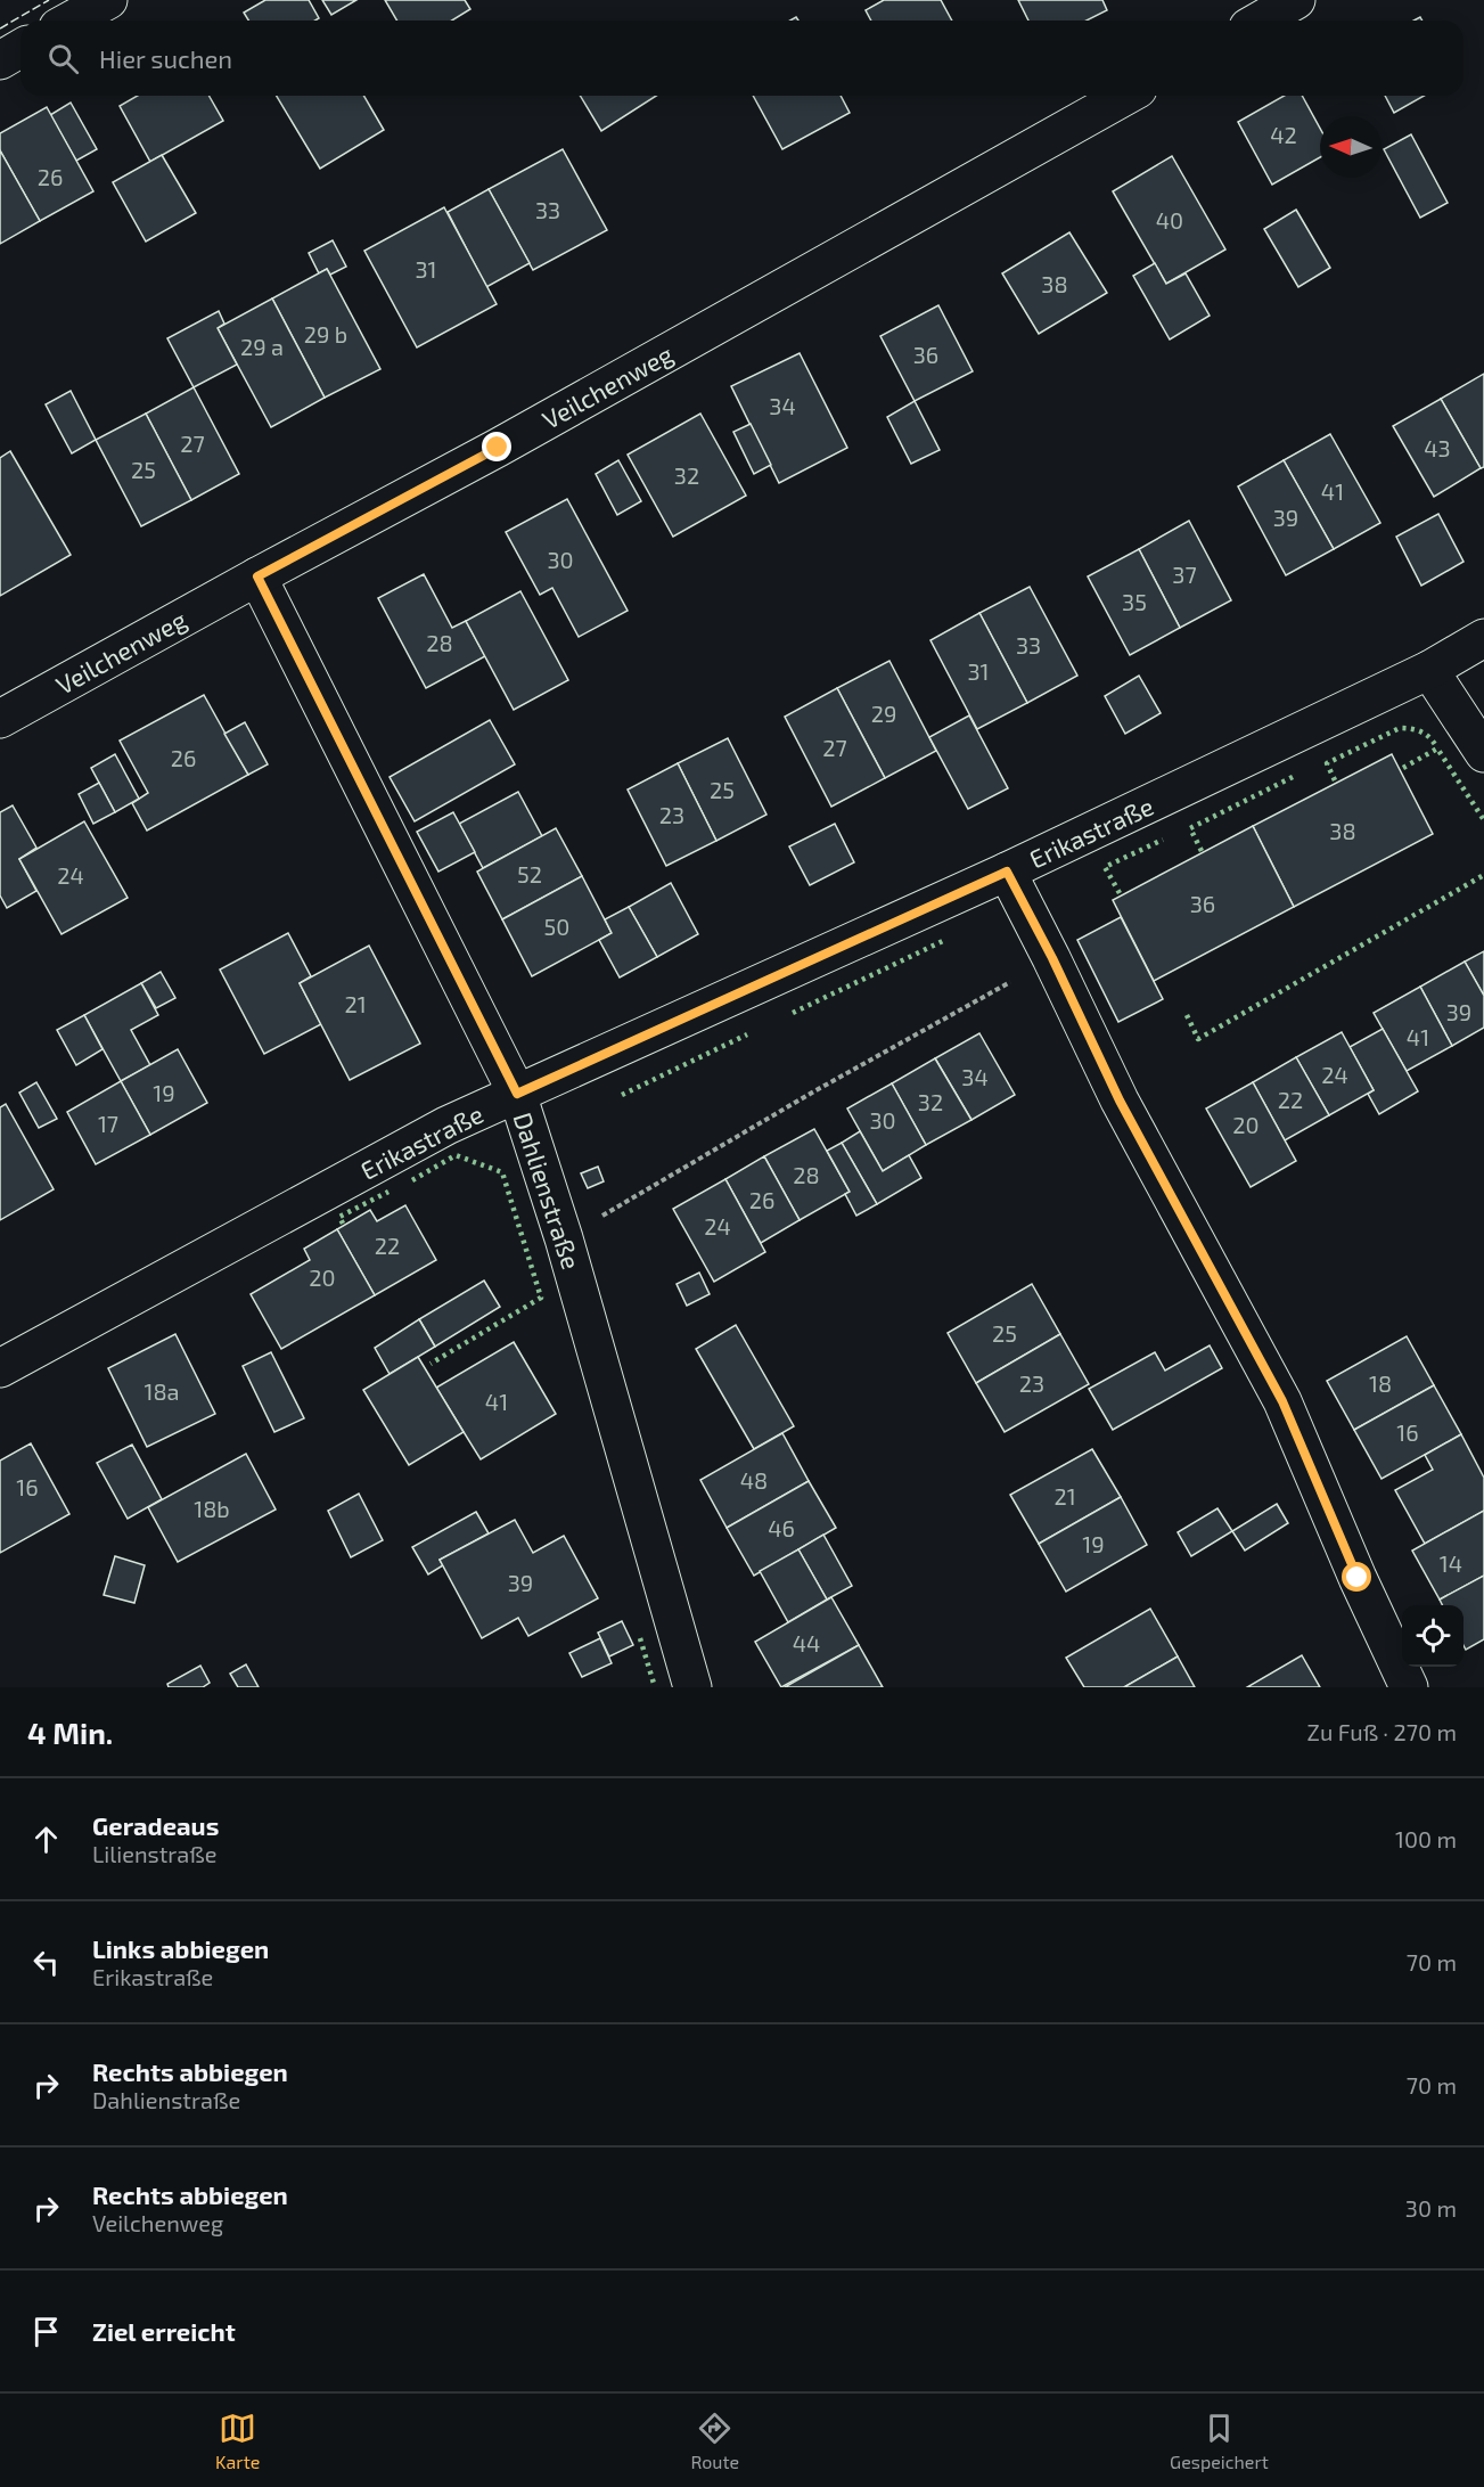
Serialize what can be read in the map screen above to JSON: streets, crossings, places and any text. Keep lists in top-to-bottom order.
{
  "streets": {
    "street": ["Veilchenweg", "Erikastraße", "Dahlienstraße"]
  },
  "crossings": [
    ["Veilchenweg", "Dahlienstraße"],
    ["Erikastraße", "Dahlienstraße"]
  ],
  "house_numbers": [
    "42",
    "26",
    "33",
    "40",
    "31",
    "38",
    "29 b",
    "29 a",
    "36",
    "34",
    "27",
    "43",
    "25",
    "32",
    "41",
    "39",
    "30",
    "37",
    "35",
    "28",
    "33",
    "31",
    "29",
    "27",
    "26",
    "25",
    "23",
    "38",
    "52",
    "24",
    "36",
    "50",
    "21",
    "39",
    "41",
    "24",
    "34",
    "19",
    "22",
    "32",
    "30",
    "17",
    "20",
    "28",
    "26",
    "24",
    "22",
    "20",
    "25",
    "23",
    "18",
    "18a",
    "41",
    "16",
    "48",
    "16",
    "21",
    "18b",
    "46",
    "19",
    "14",
    "39",
    "44"
  ],
  "north": "left",
  "page": {
    "search": "Hier suchen",
    "heading": ["4 Min.", "Zu Fuß · 270 m"],
    "list": [
      ["Geradeaus", "Lilienstraße", "100 m"],
      ["Links abbiegen", "Erikastraße", "70 m"],
      ["Rechts abbiegen", "Dahlienstraße", "70 m"],
      ["Rechts abbiegen", "Veilchenweg", "30 m"],
      "Ziel erreicht"
    ],
    "nav": ["Karte", "Route", "Gespeichert"]
  }
}
